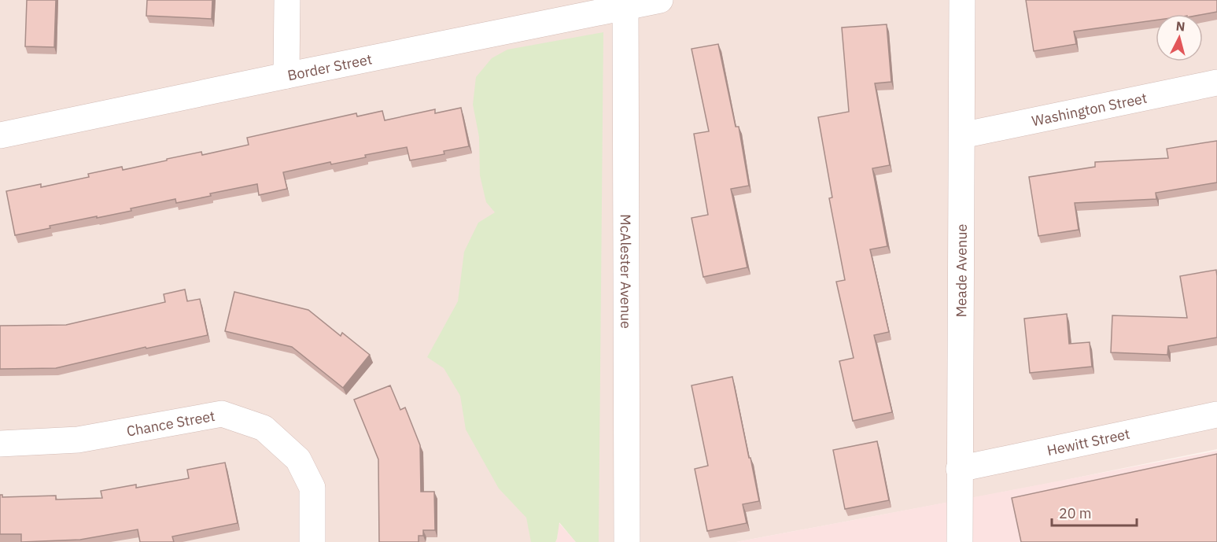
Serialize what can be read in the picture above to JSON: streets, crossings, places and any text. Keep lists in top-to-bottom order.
{
  "streets": {
    "street": [
      "Border Street",
      "Washington Street",
      "McAlester Avenue",
      "Meade Avenue",
      "Chance Street",
      "Hewitt Street"
    ]
  },
  "crossings": [
    ["Border Street", "McAlester Avenue"],
    ["Washington Street", "Meade Avenue"],
    ["Meade Avenue", "Hewitt Street"]
  ],
  "scale_bar": "20 m",
  "north": "top"
}
